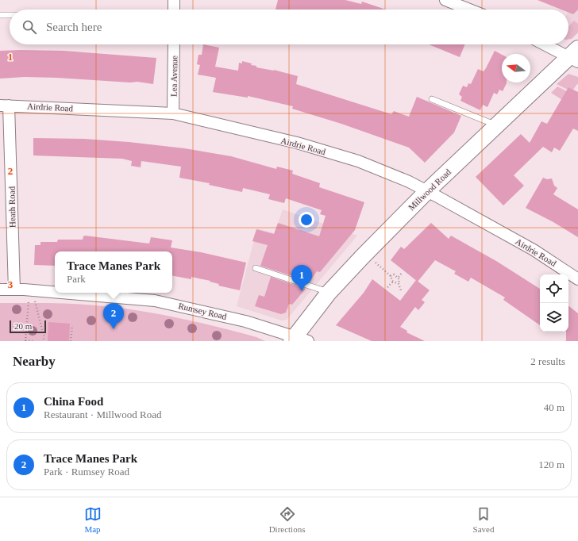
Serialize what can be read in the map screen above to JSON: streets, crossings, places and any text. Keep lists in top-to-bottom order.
{
  "streets": {
    "street": [
      "Lea Avenue",
      "Airdrie Road",
      "Millwood Road",
      "Heath Road",
      "Rumsey Road"
    ]
  },
  "crossings": [
    ["Lea Avenue", "Airdrie Road"],
    ["Airdrie Road", "Millwood Road"],
    ["Airdrie Road", "Heath Road"],
    ["Millwood Road", "Rumsey Road"],
    ["Heath Road", "Rumsey Road"]
  ],
  "scale_bar": "20 m",
  "north": "left",
  "page": {
    "search": "Search here",
    "popup": ["Trace Manes Park", "Park"],
    "pins": ["1", "2"],
    "scale": "20 m",
    "heading": ["Nearby", "2 results"],
    "list": [
      {
        "mark": "1",
        "name": "China Food",
        "note": "Restaurant · Millwood Road",
        "value": "40 m"
      },
      {
        "mark": "2",
        "name": "Trace Manes Park",
        "note": "Park · Rumsey Road",
        "value": "120 m"
      }
    ],
    "nav": ["Map", "Directions", "Saved"]
  },
  "grid": {
    "rows": ["1", "2", "3"]
  }
}
